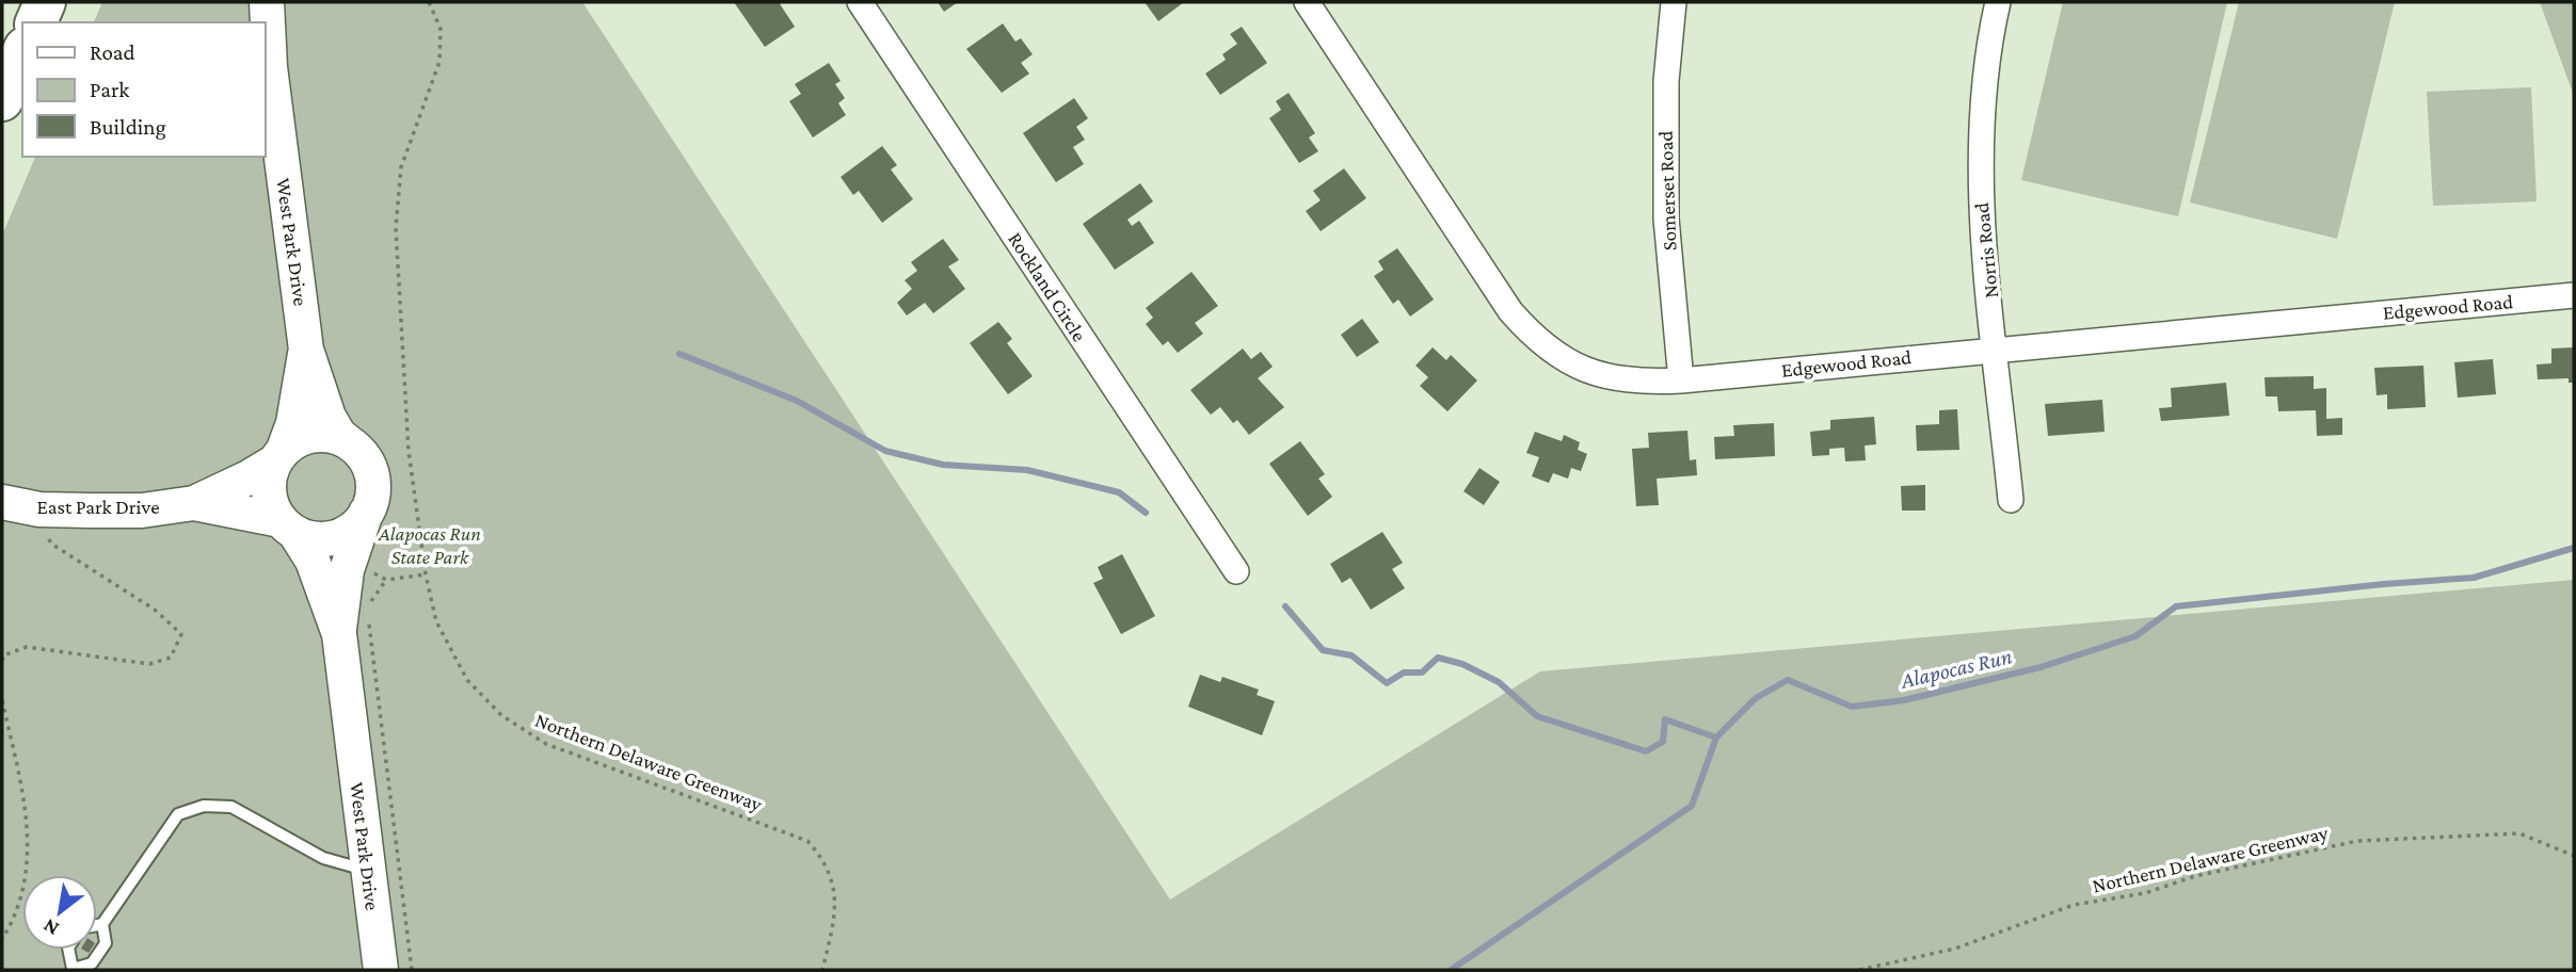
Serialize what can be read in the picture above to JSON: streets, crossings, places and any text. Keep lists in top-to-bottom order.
{
  "streets": {
    "street": [
      "Somerset Road",
      "West Park Drive",
      "Norris Road",
      "Rockland Circle",
      "Edgewood Road",
      "East Park Drive"
    ],
    "path": ["Northern Delaware Greenway"]
  },
  "crossings": [
    ["Somerset Road", "Edgewood Road"],
    ["West Park Drive", "East Park Drive"],
    ["Norris Road", "Edgewood Road"]
  ],
  "water": ["Alapocas Run"],
  "parks": ["Alapocas Run State Park"],
  "legend": ["Road", "Park", "Building"],
  "north": "bottom left"
}
